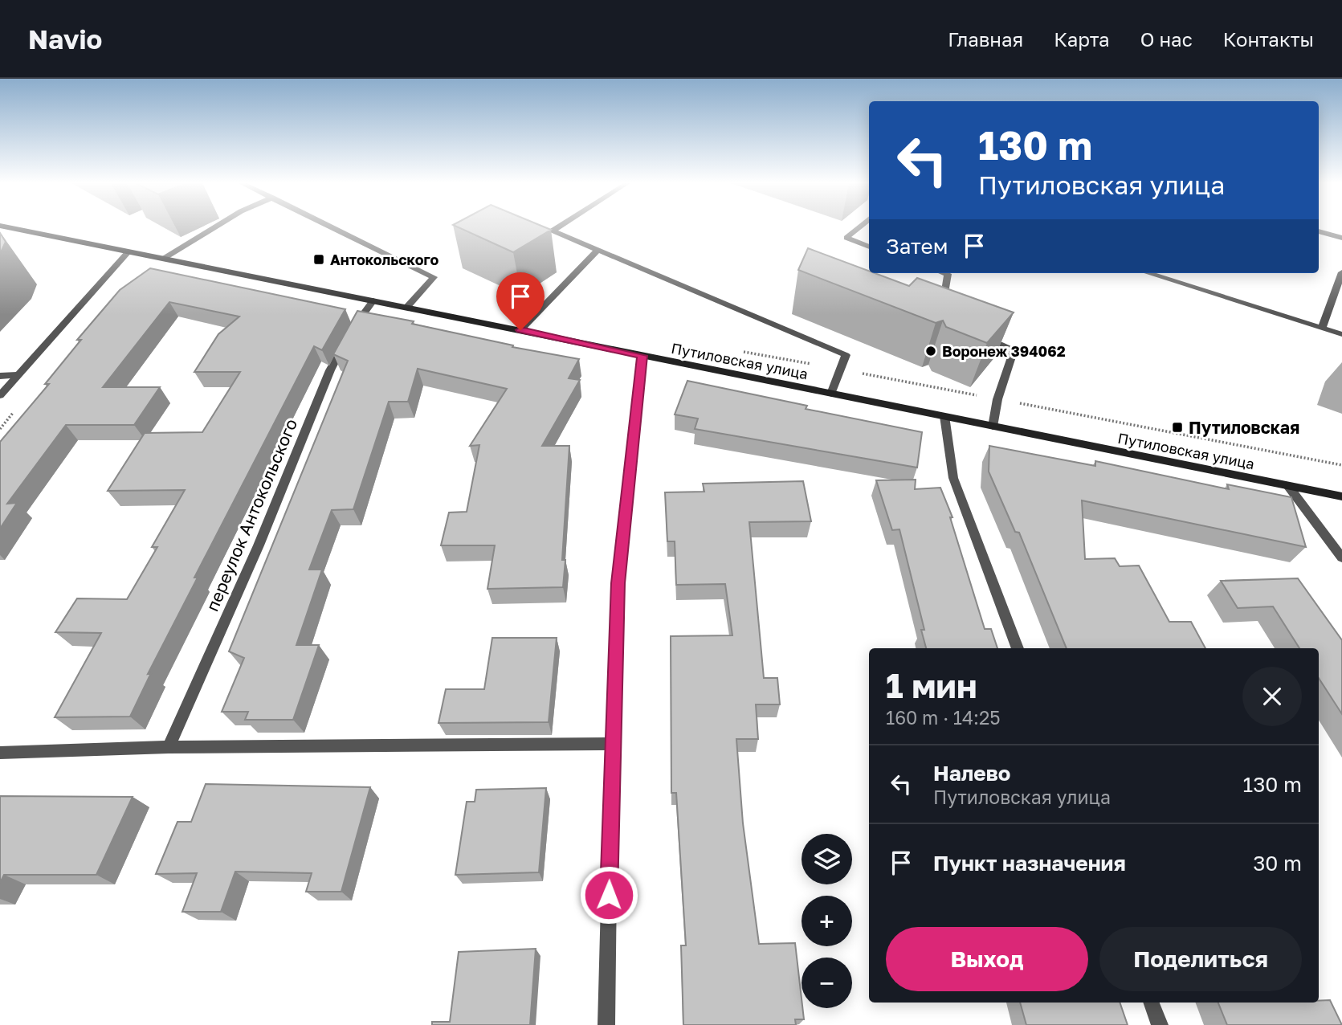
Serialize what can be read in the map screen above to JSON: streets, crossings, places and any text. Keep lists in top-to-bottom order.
{
  "streets": {
    "street": ["Путиловская улица", "переулок Антокольского"]
  },
  "crossings": [
    ["Путиловская улица", "переулок Антокольского"]
  ],
  "places": {
    "transit": ["Антокольского", "Путиловская"],
    "other": ["Воронеж 394062"]
  },
  "page": {
    "header": "Navio",
    "nav": [
      "Главная",
      "Карта",
      "О нас",
      "Контакты"
    ],
    "turn": ["130 m", "Путиловская улица"],
    "then": "Затем",
    "heading": ["1 мин", "160 m · 14:25"],
    "list": [
      {
        "name": "Налево",
        "note": "Путиловская улица",
        "value": "130 m"
      },
      {
        "name": "Пункт назначения",
        "value": "30 m"
      }
    ],
    "map_buttons": ["+", "−"],
    "buttons": ["Выход", "Поделиться"]
  }
}
